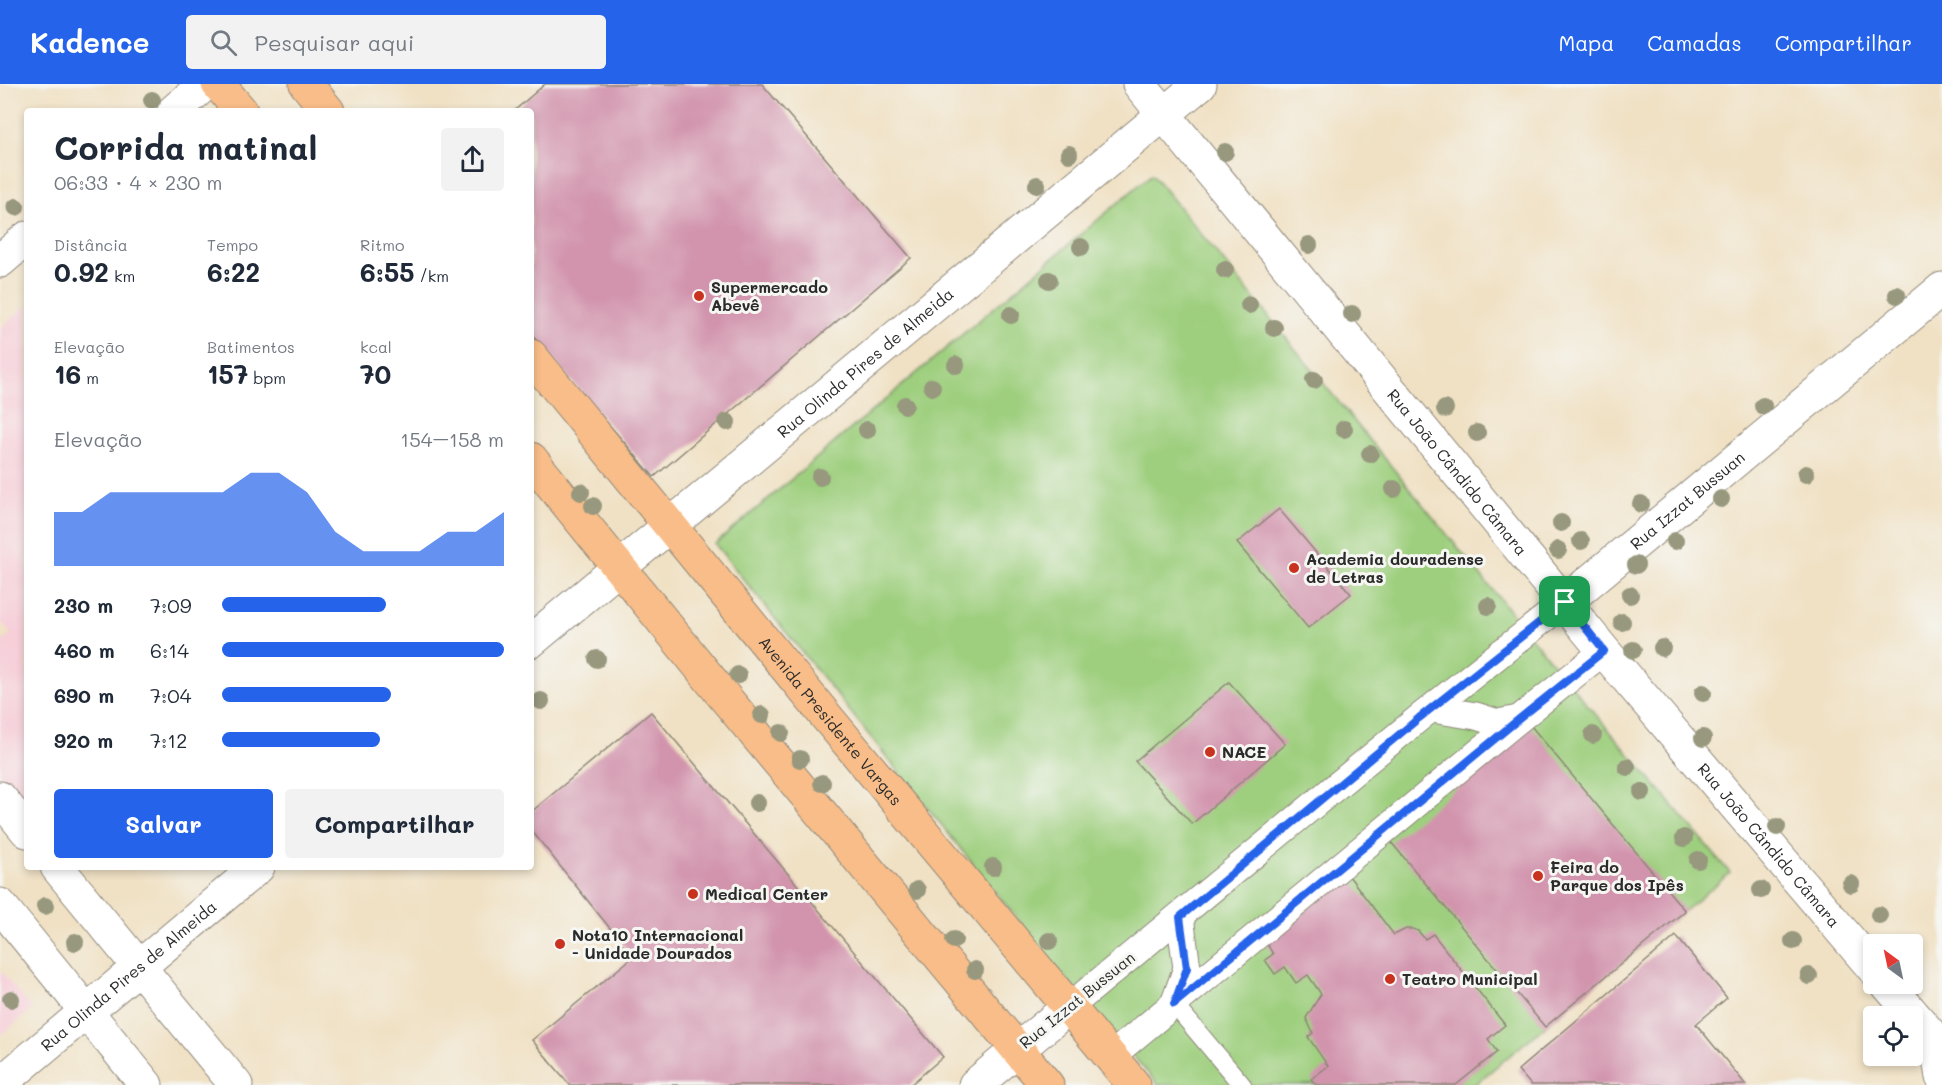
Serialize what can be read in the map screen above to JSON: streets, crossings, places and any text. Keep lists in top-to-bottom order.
{
  "streets": {
    "main road": ["Avenida Presidente Vargas"],
    "street": ["Rua Olinda Pires de Almeida", "Rua João Cândido Câmara", "Rua Izzat Bussuan"]
  },
  "crossings": [
    ["Rua Olinda Pires de Almeida", "Rua João Cândido Câmara"],
    ["Rua Olinda Pires de Almeida", "Avenida Presidente Vargas"],
    ["Rua João Cândido Câmara", "Rua Izzat Bussuan"],
    ["Rua Izzat Bussuan", "Avenida Presidente Vargas"]
  ],
  "places": [
    "Supermercado Abevê",
    "Academia douradense de Letras",
    "NACE",
    "Feira do Parque dos Ipês",
    "Medical Center",
    "Nota10 Internacional - Unidade Dourados",
    "Teatro Municipal"
  ],
  "north": "top left",
  "page": {
    "header": "Kadence",
    "search": "Pesquisar aqui",
    "nav": ["Mapa", "Camadas", "Compartilhar"],
    "heading": ["Corrida matinal", "06:33 · 4 × 230 m"],
    "stats": [
      ["Distância", "0.92 km"],
      ["Tempo", "6:22"],
      ["Ritmo", "6:55 /km"],
      ["Elevação", "16 m"],
      ["Batimentos", "157 bpm"],
      ["kcal", "70"]
    ],
    "chart": ["Elevação", "154–158 m"],
    "list": [
      {
        "name": "230 m",
        "note": "7:09"
      },
      {
        "name": "460 m",
        "note": "6:14"
      },
      {
        "name": "690 m",
        "note": "7:04"
      },
      {
        "name": "920 m",
        "note": "7:12"
      }
    ],
    "buttons": ["Salvar", "Compartilhar"]
  }
}
